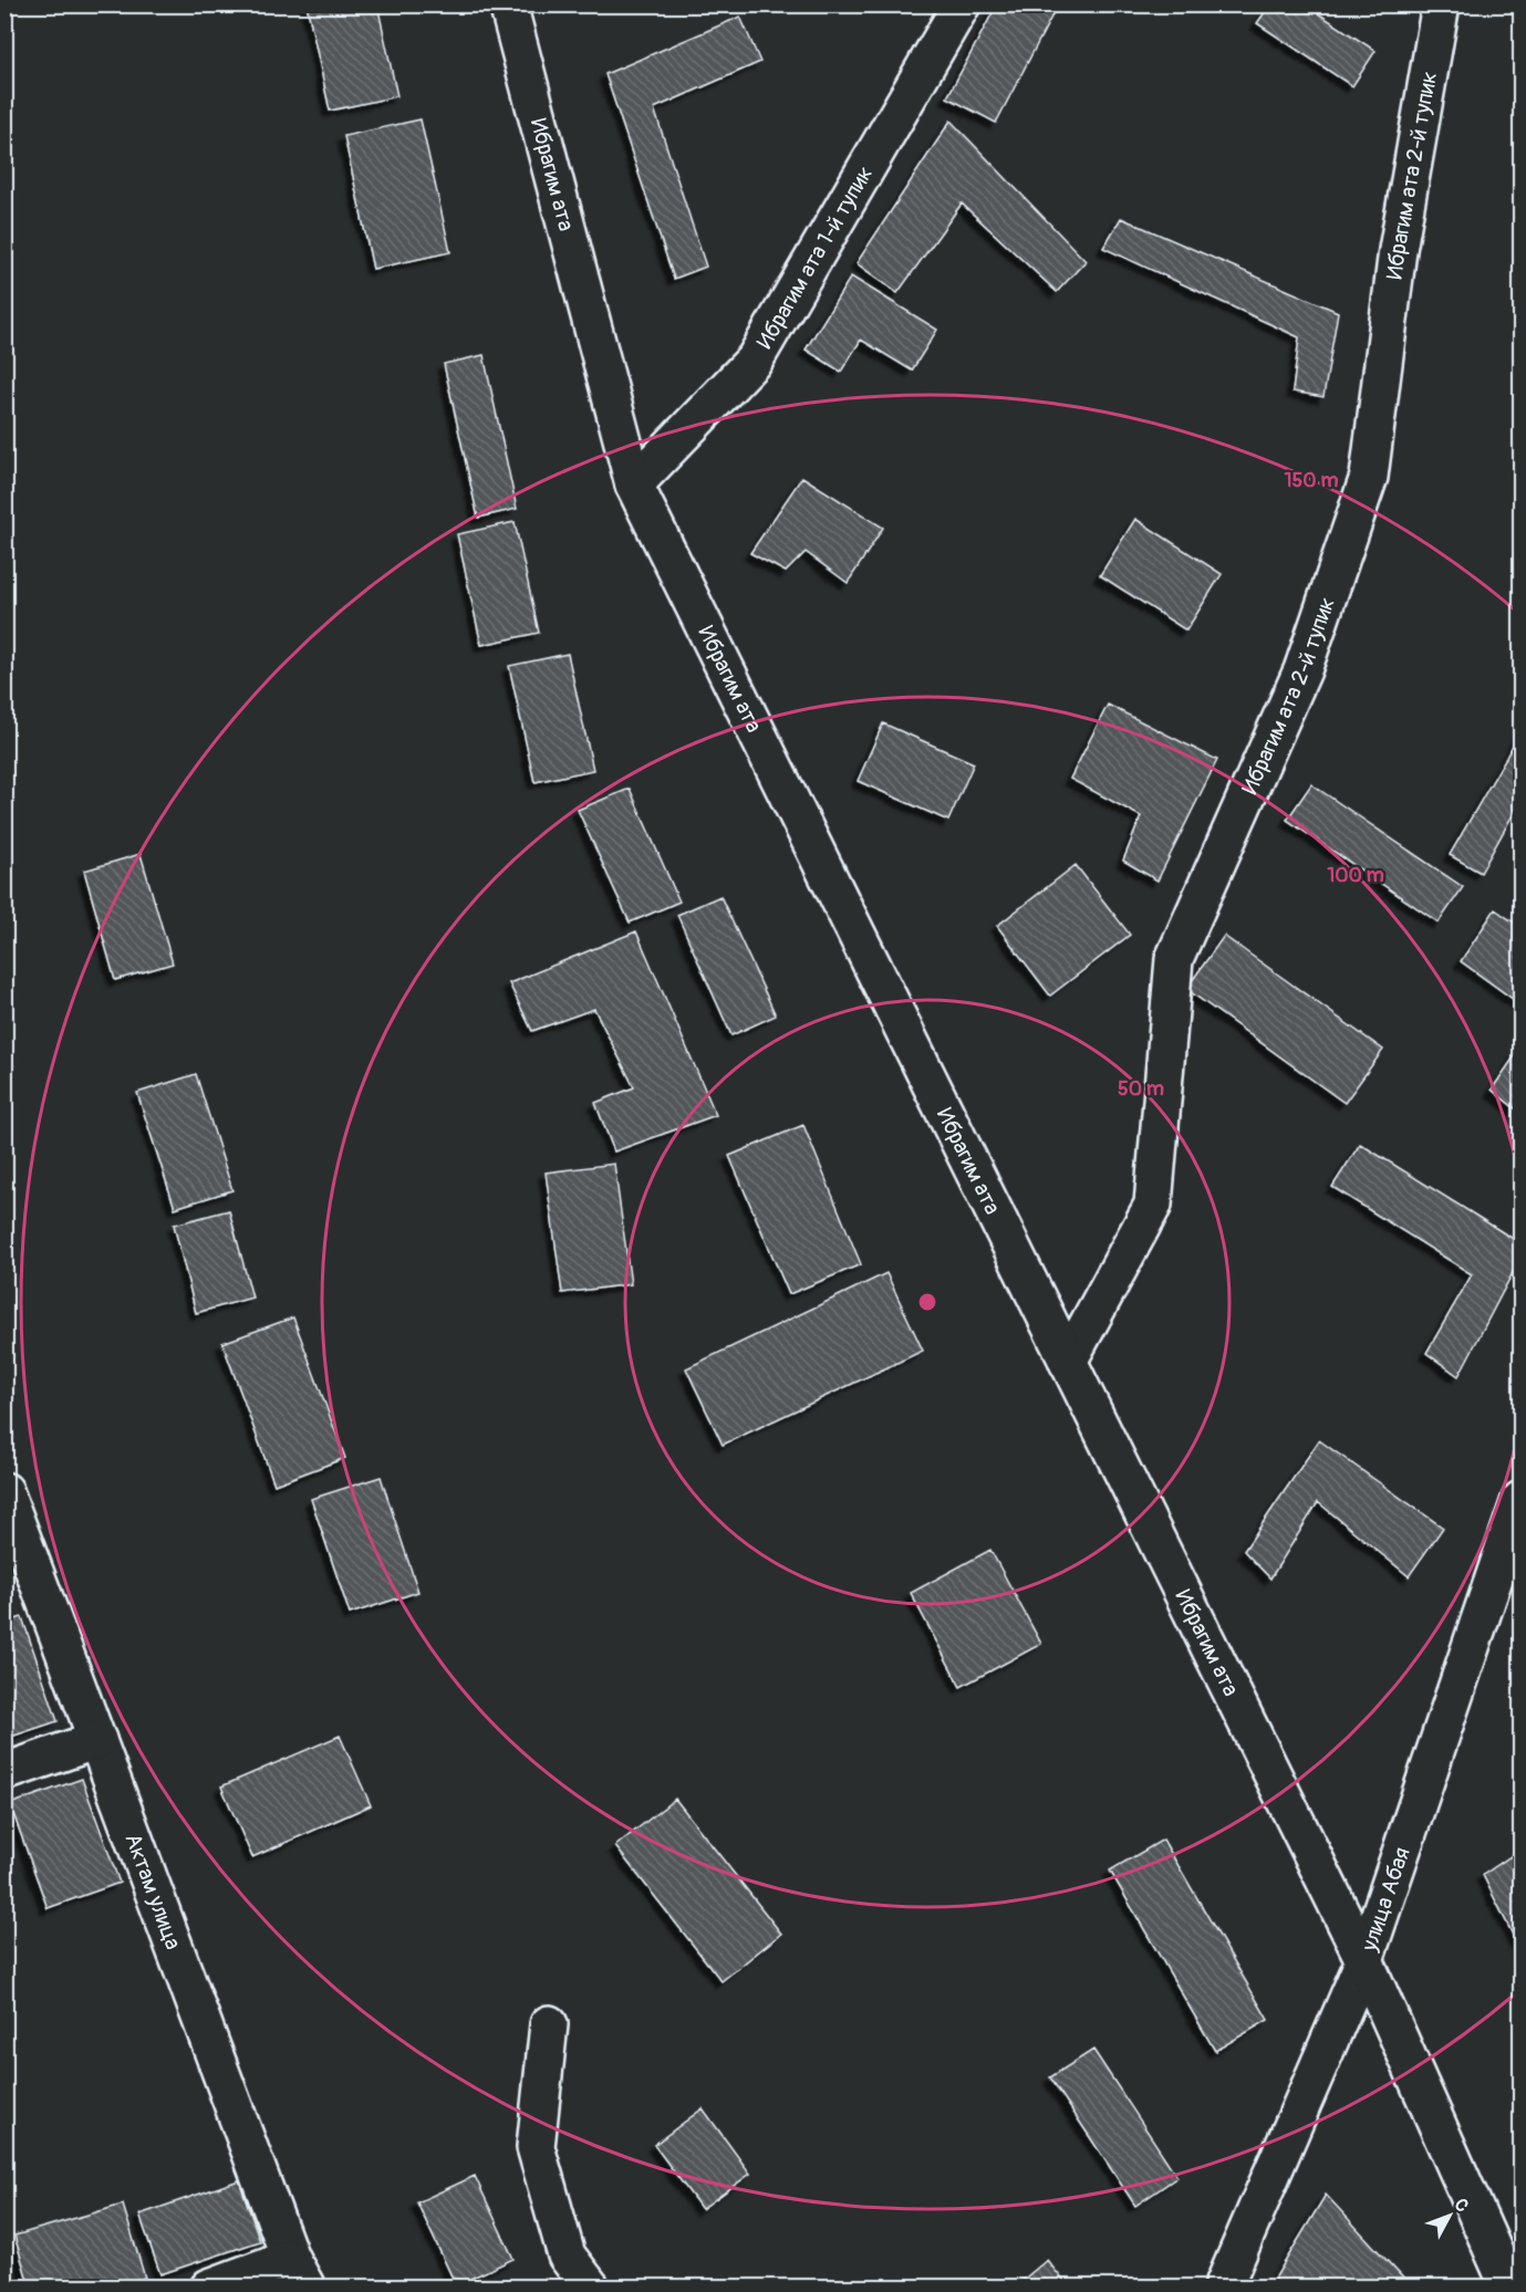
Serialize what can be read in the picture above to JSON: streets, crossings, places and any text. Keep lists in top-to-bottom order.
{
  "streets": {
    "street": [
      "Ибрагим ата",
      "Ибрагим ата 2-й тупик",
      "Ибрагим ата 1-й тупик",
      "Актам улица",
      "улица Абая"
    ]
  },
  "crossings": [
    ["Ибрагим ата", "Ибрагим ата 2-й тупик"],
    ["Ибрагим ата", "Ибрагим ата 1-й тупик"],
    ["Ибрагим ата", "улица Абая"]
  ],
  "north": "top right",
  "rings": ["150 m", "100 m", "50 m"]
}
